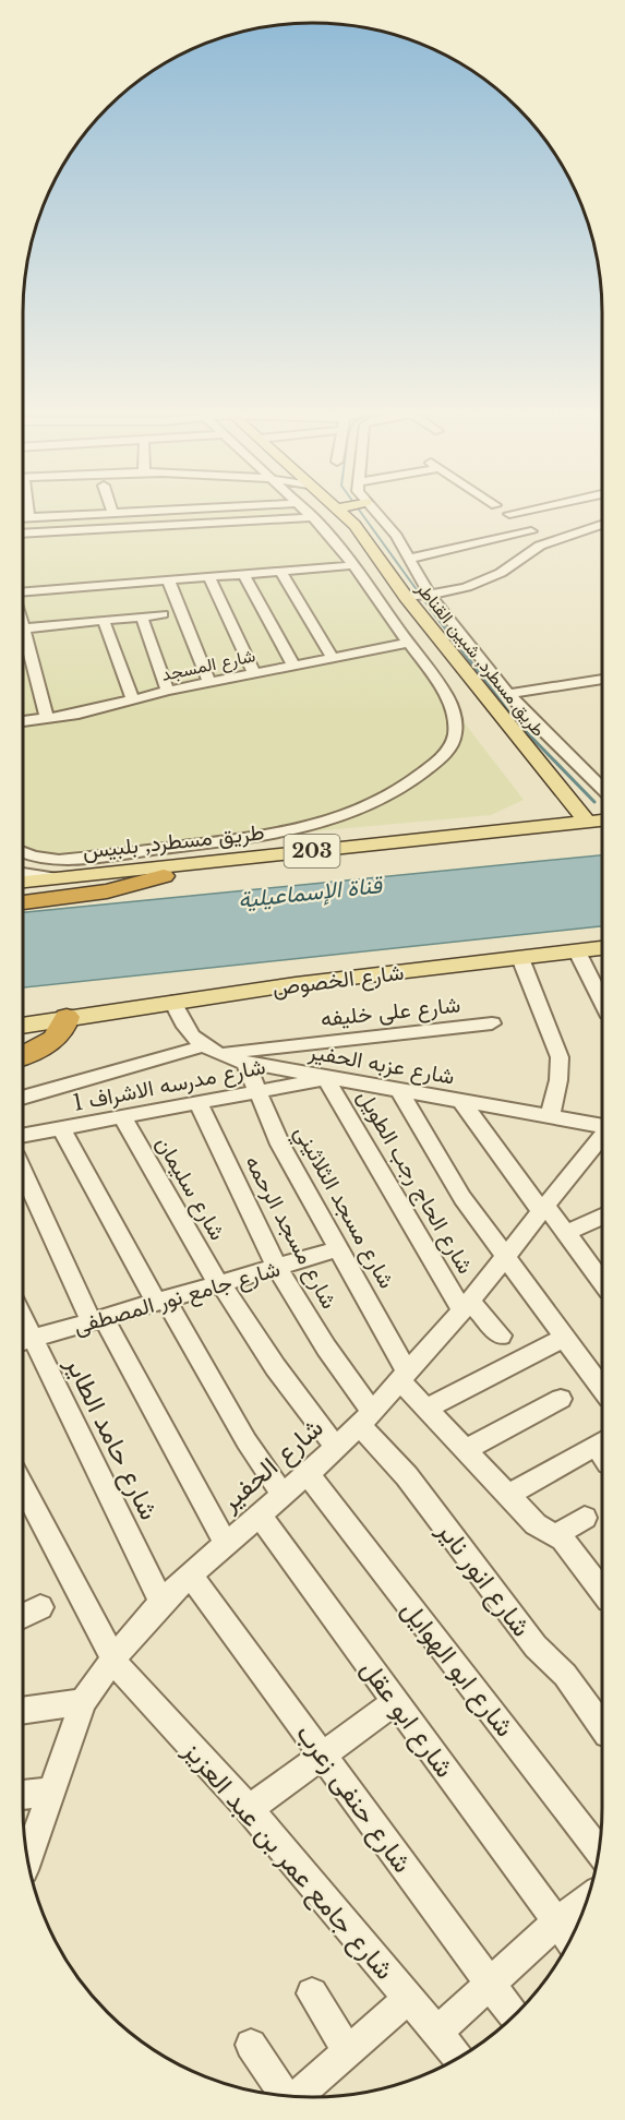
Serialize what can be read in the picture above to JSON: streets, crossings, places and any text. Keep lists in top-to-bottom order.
{
  "streets": {
    "main road": [
      "طريق مسطرد, شبين القناطر",
      "طريق مسطرد, بلبيس",
      "203",
      "شارع الخصوص"
    ],
    "street": [
      "شارع المسجد",
      "شارع على خليفه",
      "شارع عزبه الحفير",
      "شارع مدرسه الاشراف 1",
      "شارع الحاج رجب الطويل",
      "شارع سليمان",
      "شارع مسجد الثلاثيني",
      "شارع مسجد الرحمه",
      "شارع جامع نور المصطفى",
      "شارع حامد الطاير",
      "شارع الحفير",
      "شارع انور ناير",
      "شارع ابو الهوايل",
      "شارع ابو عقل",
      "شارع حنفى زعرب",
      "شارع جامع عمر بن عبد العزيز"
    ]
  },
  "crossings": [
    ["طريق مسطرد, شبين القناطر", "طريق مسطرد, بلبيس"],
    ["شارع على خليفه", "شارع عزبه الحفير"],
    ["شارع عزبه الحفير", "شارع مدرسه الاشراف 1"],
    ["شارع عزبه الحفير", "شارع الحاج رجب الطويل"],
    ["شارع عزبه الحفير", "شارع مسجد الثلاثيني"],
    ["شارع مدرسه الاشراف 1", "شارع الحاج رجب الطويل"],
    ["شارع مدرسه الاشراف 1", "شارع سليمان"],
    ["شارع مدرسه الاشراف 1", "شارع مسجد الثلاثيني"],
    ["شارع مدرسه الاشراف 1", "شارع مسجد الرحمه"],
    ["شارع الحاج رجب الطويل", "شارع الحفير"],
    ["شارع سليمان", "شارع جامع نور المصطفى"],
    ["شارع سليمان", "شارع الحفير"],
    ["شارع مسجد الثلاثيني", "شارع جامع نور المصطفى"],
    ["شارع مسجد الثلاثيني", "شارع الحفير"],
    ["شارع مسجد الرحمه", "شارع جامع نور المصطفى"],
    ["شارع مسجد الرحمه", "شارع الحفير"],
    ["شارع مسجد الرحمه", "شارع انور ناير"],
    ["شارع جامع نور المصطفى", "شارع حامد الطاير"],
    ["شارع حامد الطاير", "شارع الحفير"],
    ["شارع الحفير", "شارع انور ناير"],
    ["شارع الحفير", "شارع ابو الهوايل"],
    ["شارع الحفير", "شارع ابو عقل"],
    ["شارع الحفير", "شارع حنفى زعرب"],
    ["شارع الحفير", "شارع جامع عمر بن عبد العزيز"]
  ],
  "water": ["قناة الإسماعيلية"]
}
